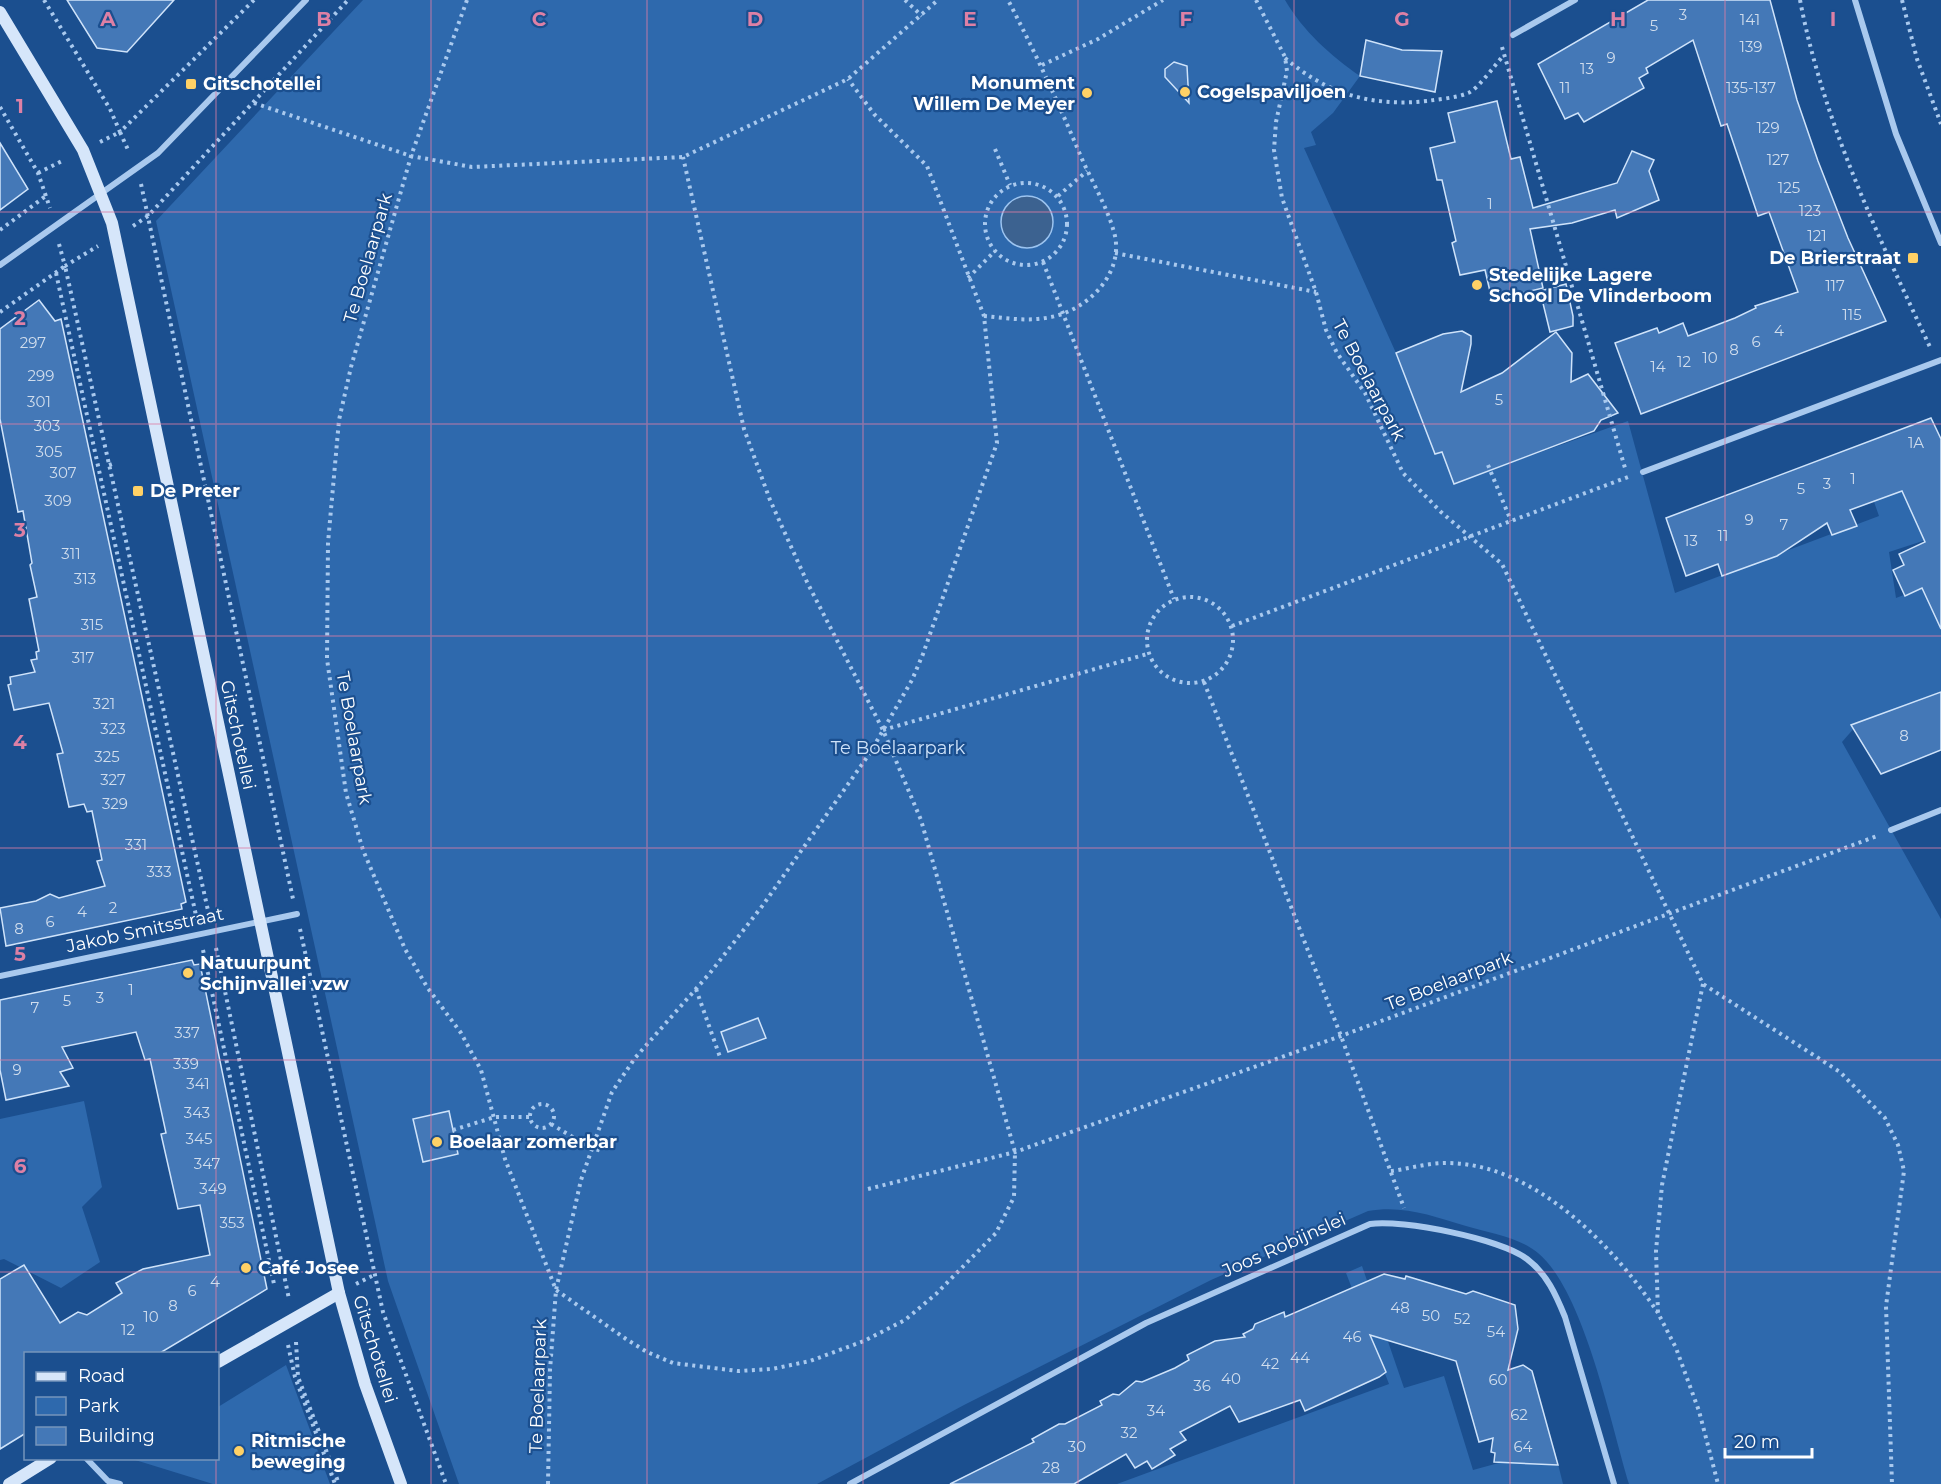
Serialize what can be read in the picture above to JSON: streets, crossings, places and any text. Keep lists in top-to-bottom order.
{
  "streets": {
    "street": ["Gitschotellei", "Jakob Smitsstraat", "Joos Robijnslei"],
    "path": ["Te Boelaarpark"]
  },
  "crossings": [
    ["Gitschotellei", "Jakob Smitsstraat"]
  ],
  "parks": ["Te Boelaarpark"],
  "places": {
    "transit": ["Gitschotellei", "De Brierstraat", "De Preter"],
    "other": [
      "Cogelspaviljoen",
      "Monument Willem De Meyer",
      "Stedelijke Lagere School De Vlinderboom",
      "Natuurpunt Schijnvallei vzw",
      "Boelaar zomerbar",
      "Café Josee",
      "Ritmische beweging"
    ]
  },
  "house_numbers": [
    "3",
    "141",
    "5",
    "139",
    "9",
    "13",
    "11",
    "135-137",
    "129",
    "127",
    "125",
    "1",
    "123",
    "121",
    "117",
    "115",
    "4",
    "6",
    "297",
    "8",
    "10",
    "12",
    "14",
    "299",
    "5",
    "301",
    "303",
    "1A",
    "305",
    "307",
    "1",
    "3",
    "5",
    "309",
    "9",
    "7",
    "11",
    "13",
    "311",
    "313",
    "315",
    "317",
    "321",
    "323",
    "8",
    "325",
    "327",
    "329",
    "331",
    "333",
    "2",
    "4",
    "6",
    "8",
    "1",
    "3",
    "5",
    "7",
    "337",
    "339",
    "9",
    "341",
    "343",
    "345",
    "347",
    "349",
    "353",
    "4",
    "6",
    "8",
    "48",
    "50",
    "10",
    "52",
    "12",
    "54",
    "46",
    "44",
    "42",
    "40",
    "60",
    "36",
    "34",
    "62",
    "32",
    "30",
    "64",
    "28"
  ],
  "legend": ["Road", "Park", "Building"],
  "scale_bar": "20 m",
  "grid": {
    "columns": [
      "A",
      "B",
      "C",
      "D",
      "E",
      "F",
      "G",
      "H",
      "I"
    ],
    "rows": [
      "1",
      "2",
      "3",
      "4",
      "5",
      "6"
    ]
  }
}
